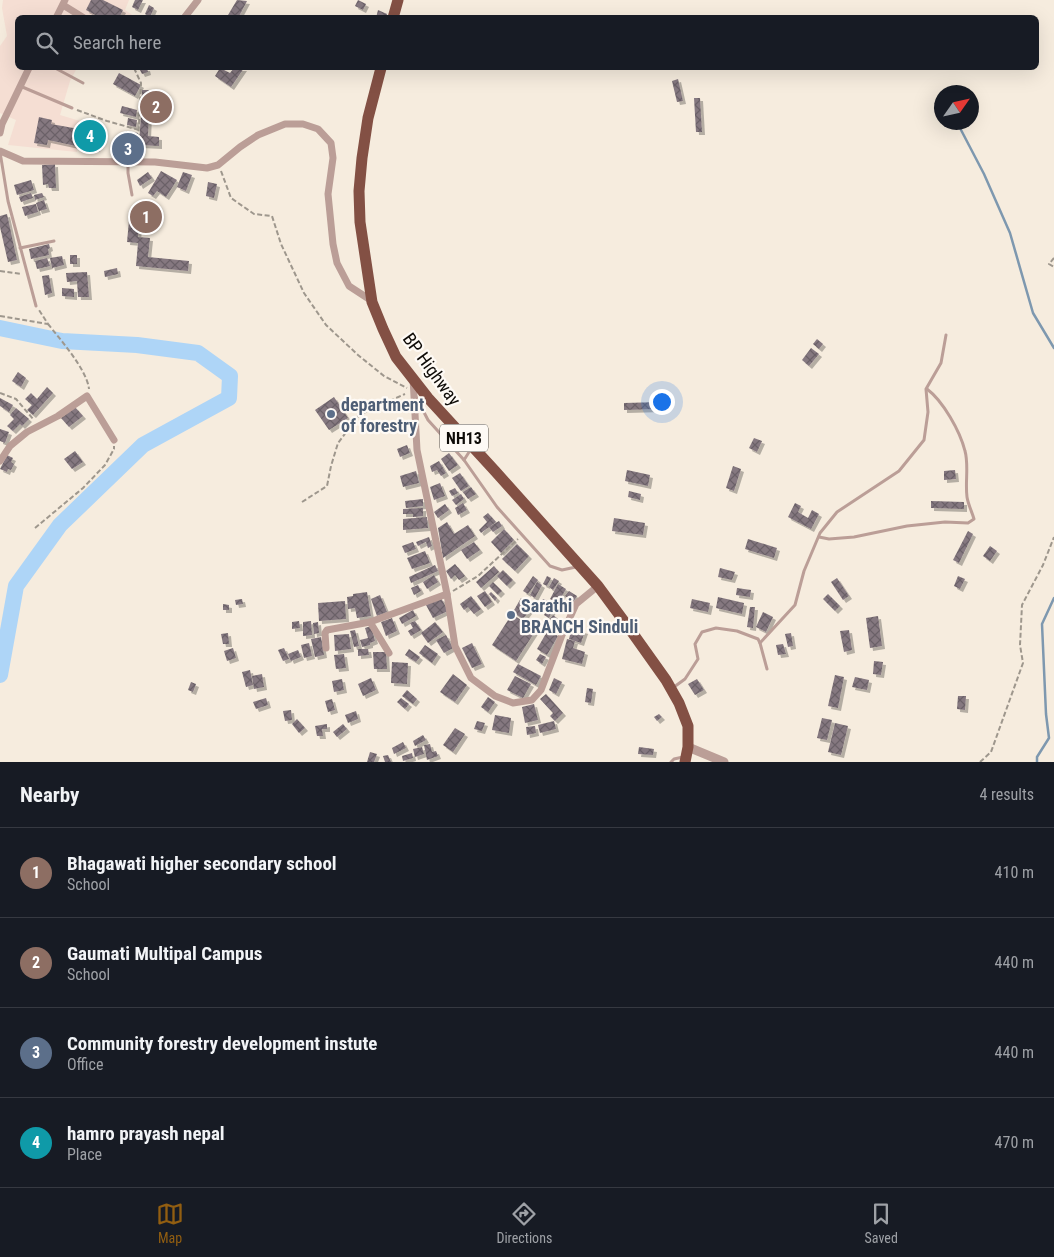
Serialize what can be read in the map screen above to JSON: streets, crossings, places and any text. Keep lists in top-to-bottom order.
{
  "streets": {
    "highway": ["BP Highway", "NH13"]
  },
  "places": ["department of forestry", "Sarathi BRANCH Sinduli"],
  "north": "top right",
  "page": {
    "search": "Search here",
    "pins": [
      "2",
      "4",
      "3",
      "1"
    ],
    "heading": ["Nearby", "4 results"],
    "list": [
      {
        "mark": "1",
        "name": "Bhagawati higher secondary school",
        "note": "School",
        "value": "410 m"
      },
      {
        "mark": "2",
        "name": "Gaumati Multipal Campus",
        "note": "School",
        "value": "440 m"
      },
      {
        "mark": "3",
        "name": "Community forestry development instute",
        "note": "Office",
        "value": "440 m"
      },
      {
        "mark": "4",
        "name": "hamro prayash nepal",
        "note": "Place",
        "value": "470 m"
      }
    ],
    "nav": ["Map", "Directions", "Saved"]
  }
}
